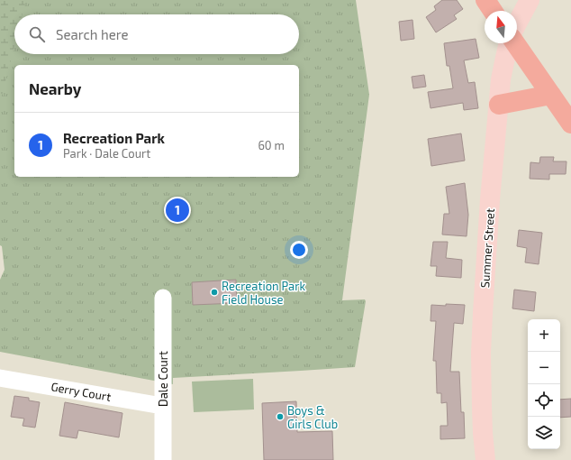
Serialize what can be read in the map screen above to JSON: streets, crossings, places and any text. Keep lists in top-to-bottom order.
{
  "streets": {
    "street": ["Summer Street", "Dale Court", "Gerry Court"]
  },
  "crossings": [
    ["Dale Court", "Gerry Court"]
  ],
  "places": ["Recreation Park Field House", "Boys & Girls Club"],
  "north": "top",
  "page": {
    "search": "Search here",
    "heading": "Nearby",
    "list": [
      {
        "mark": "1",
        "name": "Recreation Park",
        "note": "Park · Dale Court",
        "value": "60 m"
      }
    ],
    "pins": "1",
    "map_buttons": ["+", "−"]
  }
}
